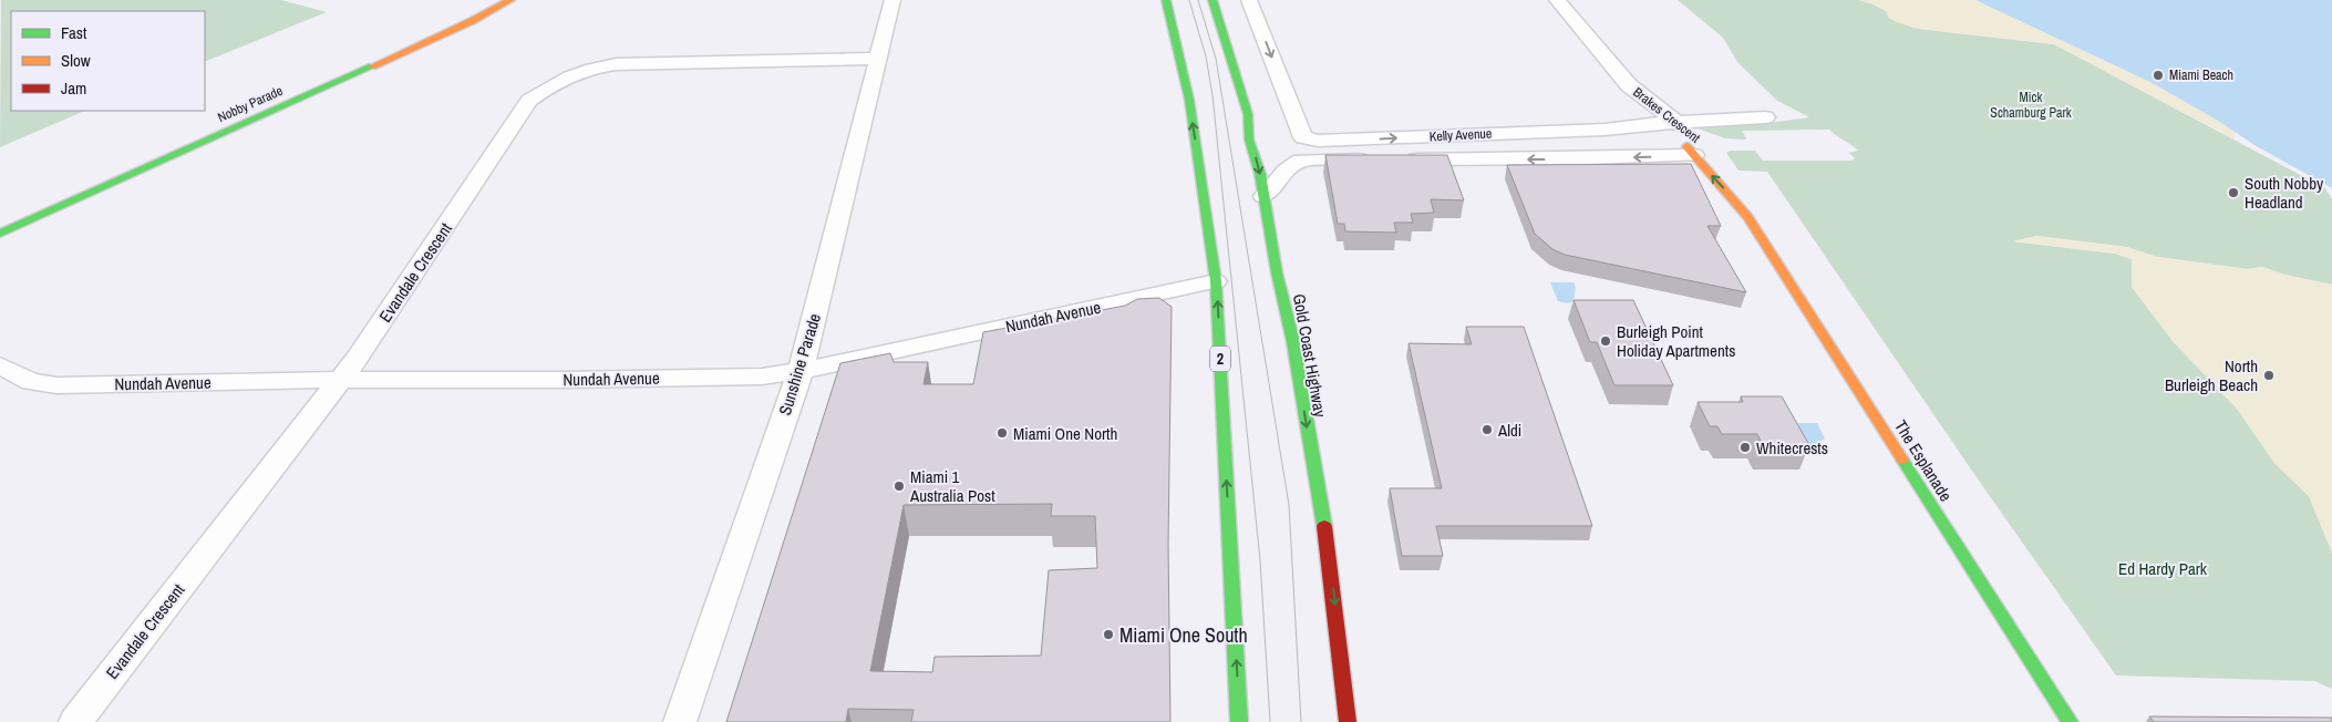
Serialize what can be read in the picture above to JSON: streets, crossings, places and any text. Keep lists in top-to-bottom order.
{
  "streets": {
    "main road": [
      "Nobby Parade",
      "Gold Coast Highway",
      "2",
      "The Esplanade"
    ],
    "street": [
      "Brakes Crescent",
      "Kelly Avenue",
      "Evandale Crescent",
      "Nundah Avenue",
      "Sunshine Parade"
    ]
  },
  "crossings": [
    ["Brakes Crescent", "Kelly Avenue"],
    ["Brakes Crescent", "The Esplanade"],
    ["Kelly Avenue", "Gold Coast Highway"],
    ["Kelly Avenue", "The Esplanade"],
    ["Evandale Crescent", "Nundah Avenue"],
    ["Evandale Crescent", "Sunshine Parade"],
    ["Nundah Avenue", "2"],
    ["Nundah Avenue", "Sunshine Parade"]
  ],
  "parks": ["Mick Schamburg Park", "Ed Hardy Park"],
  "places": [
    "Miami Beach",
    "South Nobby Headland",
    "Burleigh Point Holiday Apartments",
    "North Burleigh Beach",
    "Aldi",
    "Miami One North",
    "Whitecrests",
    "Miami 1 Australia Post",
    "Miami One South"
  ],
  "legend": ["Fast", "Slow", "Jam"]
}
